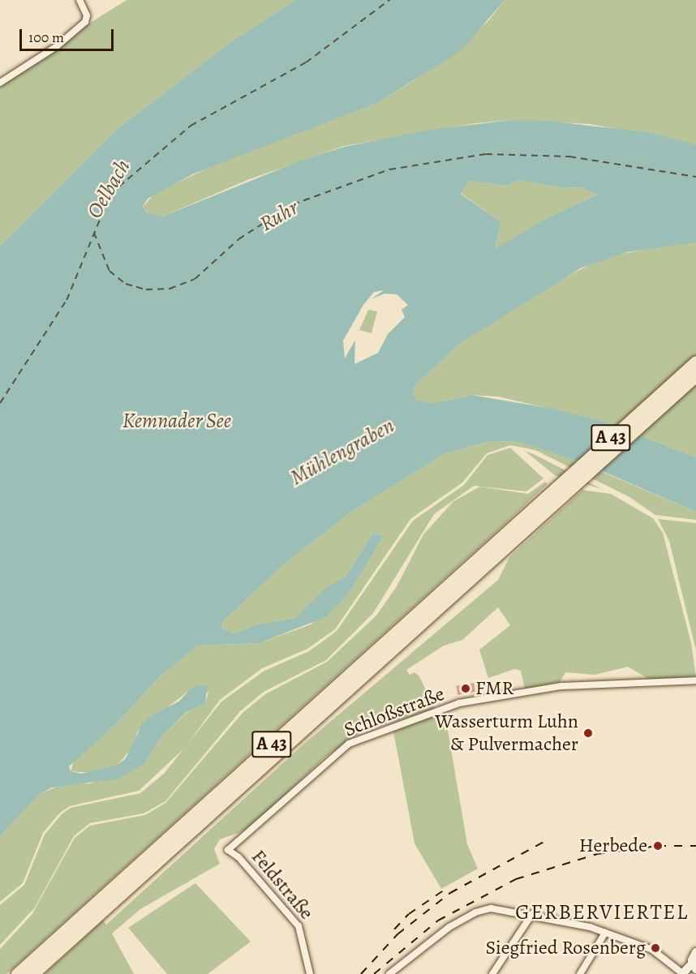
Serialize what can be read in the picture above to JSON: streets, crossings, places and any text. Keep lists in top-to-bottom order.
{
  "streets": {
    "highway": ["A 43"],
    "street": ["Schloßstraße", "Feldstraße"]
  },
  "crossings": [
    ["Schloßstraße", "Feldstraße"]
  ],
  "districts": ["GERBERVIERTEL"],
  "water": [
    "Oelbach",
    "Ruhr",
    "Kemnader See",
    "Mühlengraben"
  ],
  "places": [
    "FMR",
    "Wasserturm Luhn & Pulvermacher",
    "Herbede",
    "Siegfried Rosenberg"
  ],
  "scale_bar": "100 m"
}
